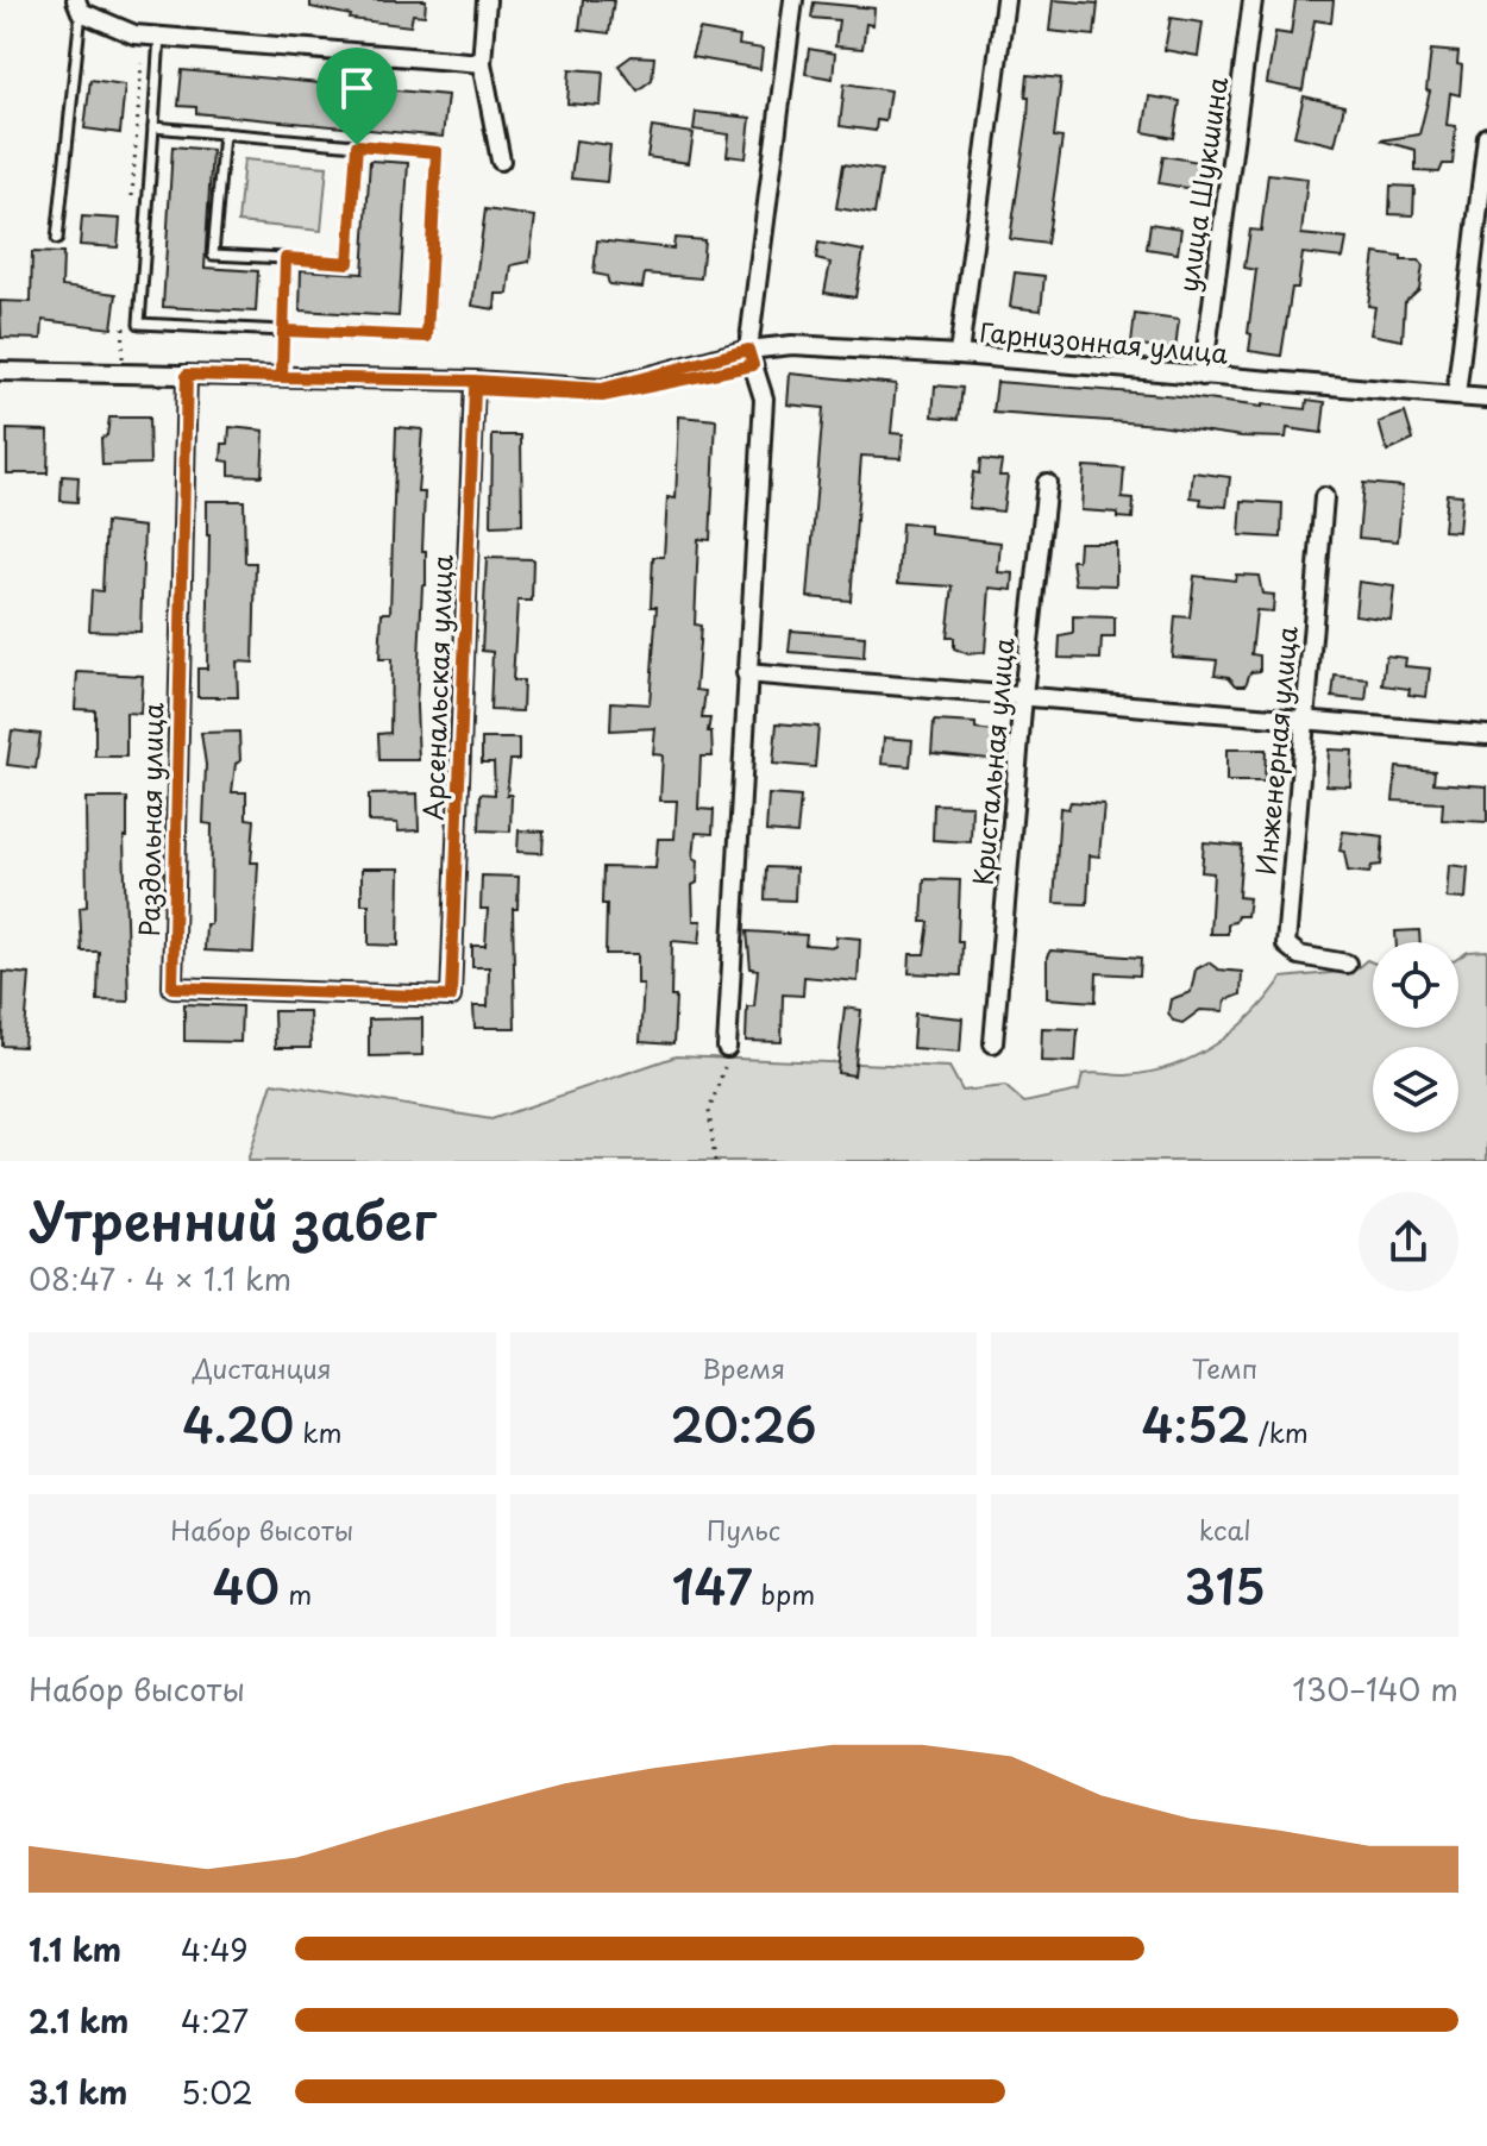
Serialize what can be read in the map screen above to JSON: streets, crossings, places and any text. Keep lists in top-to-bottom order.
{
  "streets": {
    "street": [
      "улица Шукшина",
      "Гарнизонная улица",
      "Арсенальская улица",
      "Инженерная улица",
      "Кристальная улица",
      "Раздольная улица"
    ]
  },
  "crossings": [
    ["улица Шукшина", "Гарнизонная улица"],
    ["Гарнизонная улица", "Арсенальская улица"],
    ["Гарнизонная улица", "Раздольная улица"],
    ["Арсенальская улица", "Раздольная улица"]
  ],
  "page": {
    "heading": ["Утренний забег", "08:47 · 4 × 1.1 km"],
    "stats": [
      ["Дистанция", "4.20 km"],
      ["Время", "20:26"],
      ["Темп", "4:52 /km"],
      ["Набор высоты", "40 m"],
      ["Пульс", "147 bpm"],
      ["kcal", "315"]
    ],
    "chart": ["Набор высоты", "130–140 m"],
    "list": [
      {
        "name": "1.1 km",
        "note": "4:49"
      },
      {
        "name": "2.1 km",
        "note": "4:27"
      },
      {
        "name": "3.1 km",
        "note": "5:02"
      }
    ]
  }
}
